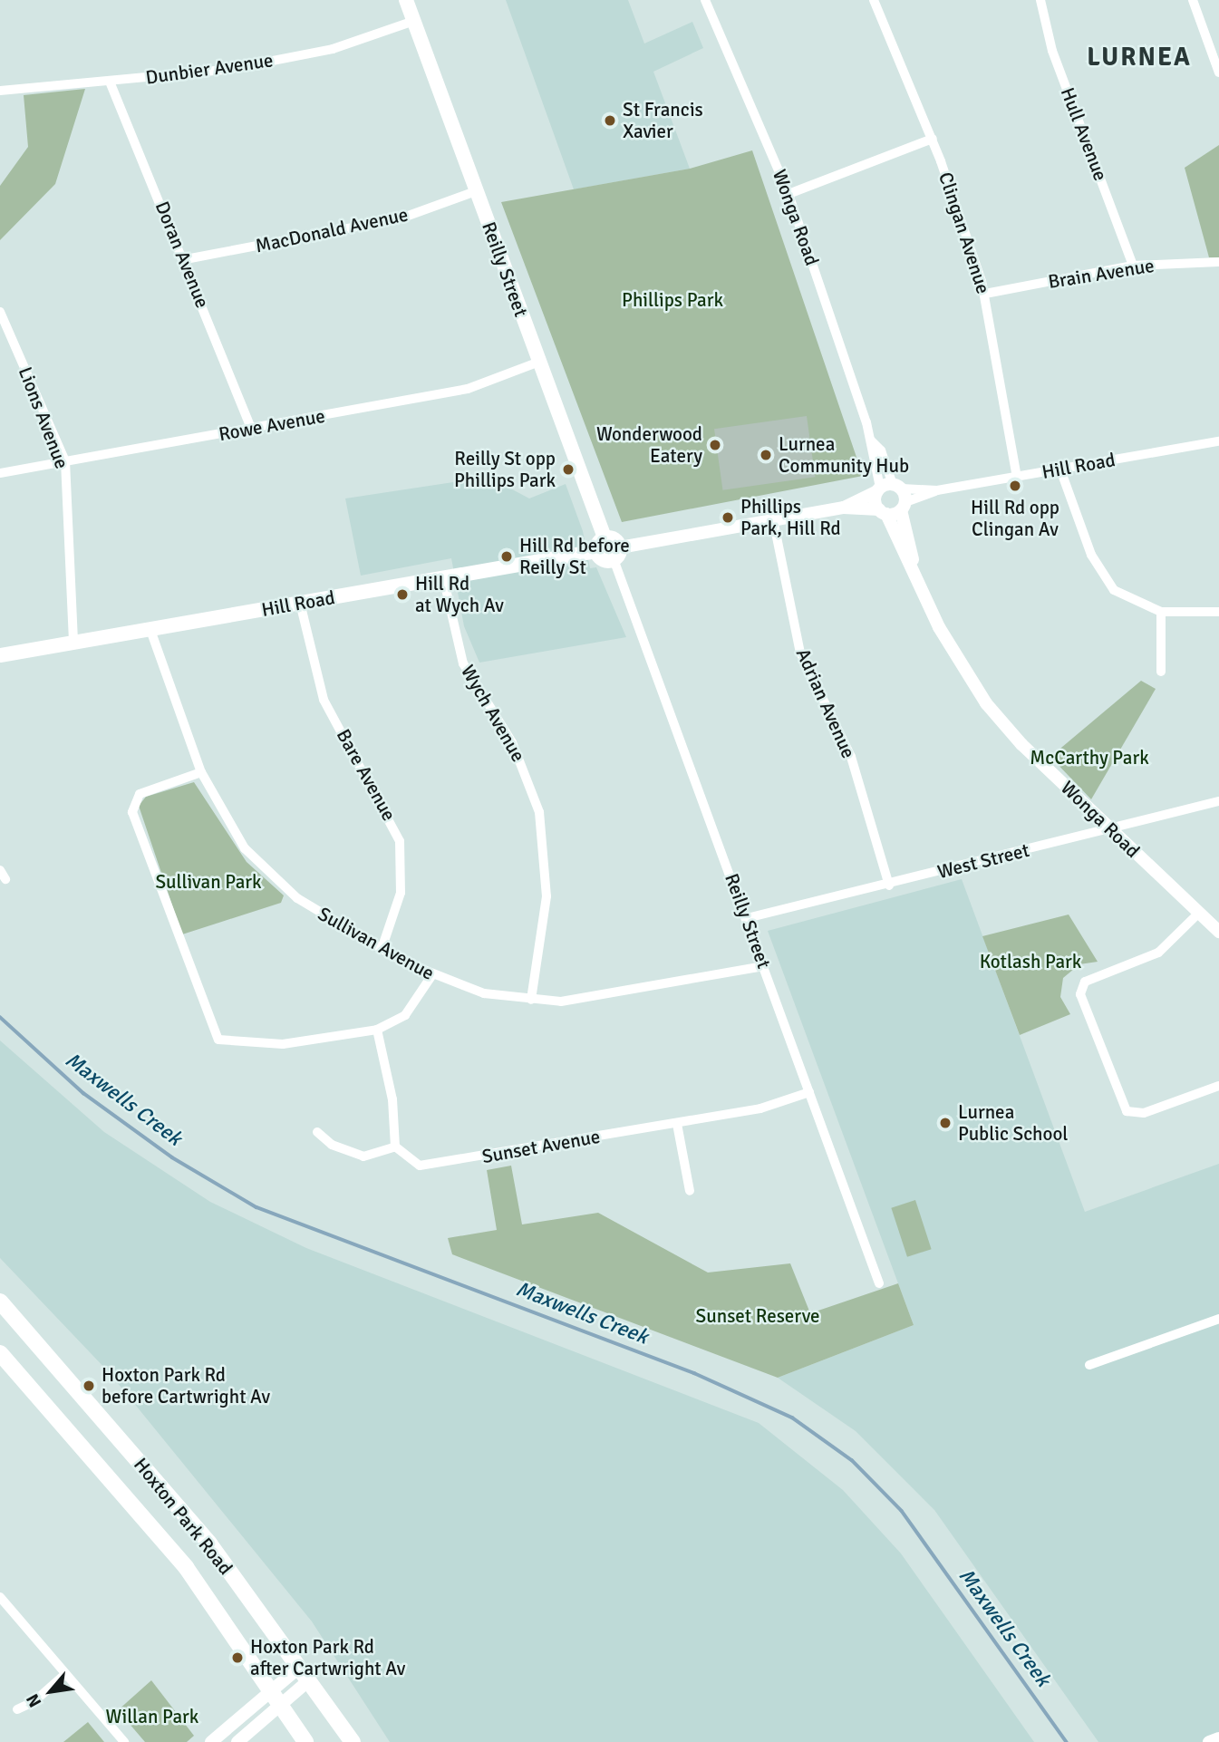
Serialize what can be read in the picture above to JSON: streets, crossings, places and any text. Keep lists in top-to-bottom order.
{
  "streets": {
    "main road": ["Reilly Street", "Hill Road", "Hoxton Park Road"],
    "street": [
      "Dunbier Avenue",
      "Hull Avenue",
      "Wonga Road",
      "MacDonald Avenue",
      "Clingan Avenue",
      "Doran Avenue",
      "Brain Avenue",
      "Lions Avenue",
      "Rowe Avenue",
      "Adrian Avenue",
      "Wych Avenue",
      "Bare Avenue",
      "West Street",
      "Sullivan Avenue",
      "Sunset Avenue"
    ]
  },
  "crossings": [
    ["Dunbier Avenue", "Doran Avenue"],
    ["Dunbier Avenue", "Reilly Street"],
    ["Hull Avenue", "Brain Avenue"],
    ["Wonga Road", "Hill Road"],
    ["Wonga Road", "West Street"],
    ["MacDonald Avenue", "Doran Avenue"],
    ["MacDonald Avenue", "Reilly Street"],
    ["Clingan Avenue", "Brain Avenue"],
    ["Clingan Avenue", "Hill Road"],
    ["Doran Avenue", "Rowe Avenue"],
    ["Reilly Street", "Rowe Avenue"],
    ["Reilly Street", "Hill Road"],
    ["Reilly Street", "West Street"],
    ["Reilly Street", "Sullivan Avenue"],
    ["Reilly Street", "Sunset Avenue"],
    ["Lions Avenue", "Rowe Avenue"],
    ["Lions Avenue", "Hill Road"],
    ["Hill Road", "Adrian Avenue"],
    ["Hill Road", "Wych Avenue"],
    ["Hill Road", "Bare Avenue"],
    ["Hill Road", "Sullivan Avenue"],
    ["Adrian Avenue", "West Street"],
    ["Wych Avenue", "Sullivan Avenue"],
    ["Bare Avenue", "Sullivan Avenue"]
  ],
  "districts": ["LURNEA"],
  "water": ["Maxwells Creek"],
  "parks": [
    "Phillips Park",
    "McCarthy Park",
    "Sullivan Park",
    "Kotlash Park",
    "Sunset Reserve",
    "Willan Park"
  ],
  "places": [
    "St Francis Xavier",
    "Wonderwood Eatery",
    "Lurnea Community Hub",
    "Reilly St opp Phillips Park",
    "Hill Rd opp Clingan Av",
    "Phillips Park, Hill Rd",
    "Hill Rd before Reilly St",
    "Hill Rd at Wych Av",
    "Lurnea Public School",
    "Hoxton Park Rd before Cartwright Av",
    "Hoxton Park Rd after Cartwright Av"
  ],
  "north": "bottom left"
}
